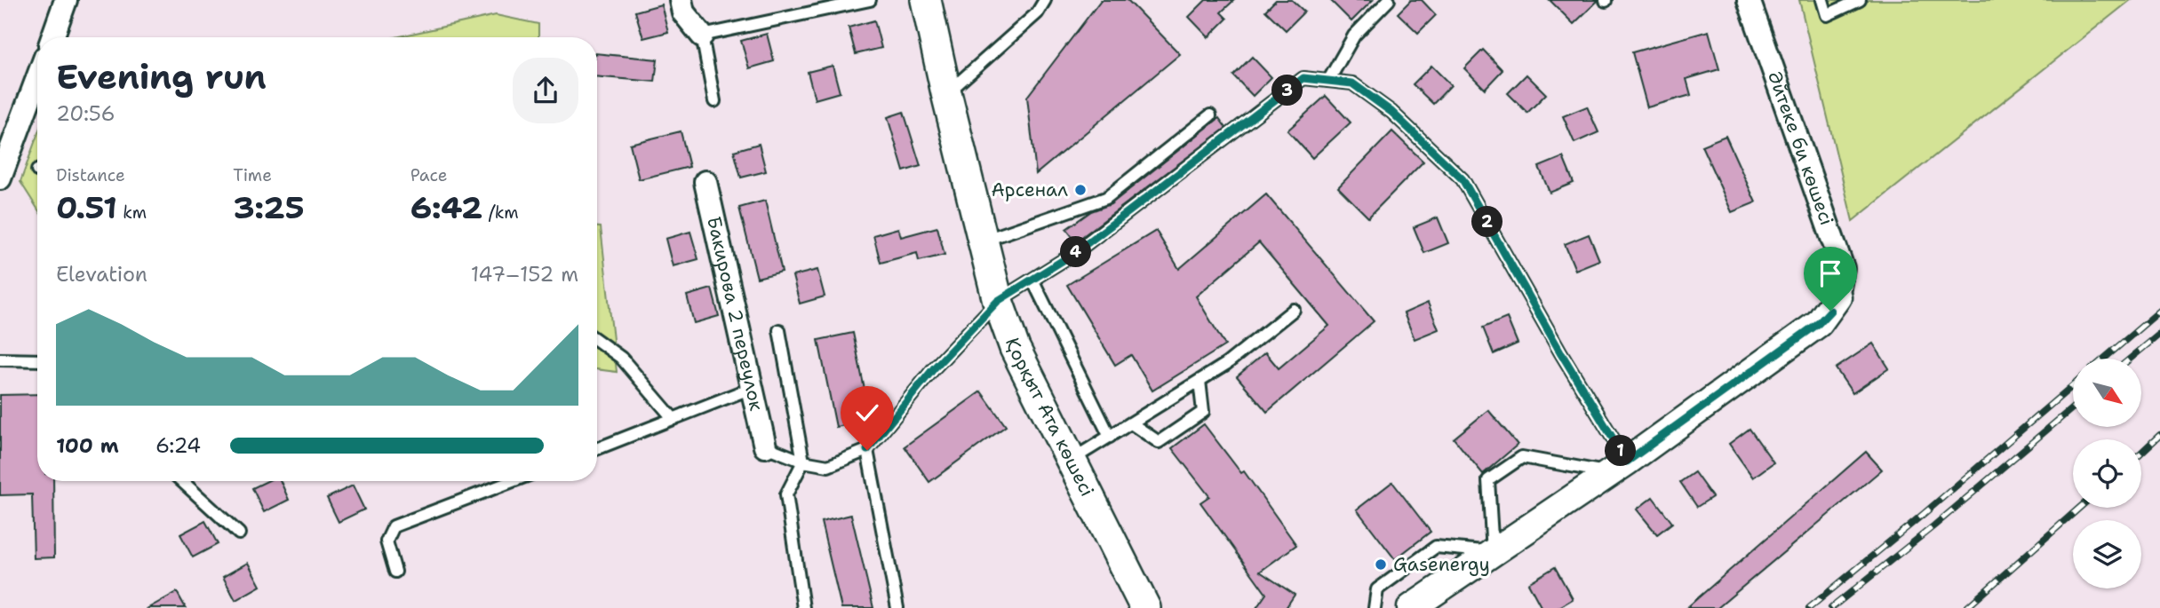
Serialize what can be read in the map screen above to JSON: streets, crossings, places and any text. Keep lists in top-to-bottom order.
{
  "streets": {
    "main road": ["Қорқыт Ата көшесі"],
    "street": ["Әйтеке би көшесі", "Бакирова 2 переулок"]
  },
  "places": ["Арсенал", "Gasenergy"],
  "north": "bottom right",
  "page": {
    "heading": ["Evening run", "20:56"],
    "pins": [
      "3",
      "2",
      "4",
      "1"
    ],
    "stats": [
      ["Distance", "0.51 km"],
      ["Time", "3:25"],
      ["Pace", "6:42 /km"]
    ],
    "chart": ["Elevation", "147–152 m"],
    "list": [
      {
        "name": "100 m",
        "note": "6:24"
      }
    ]
  }
}
